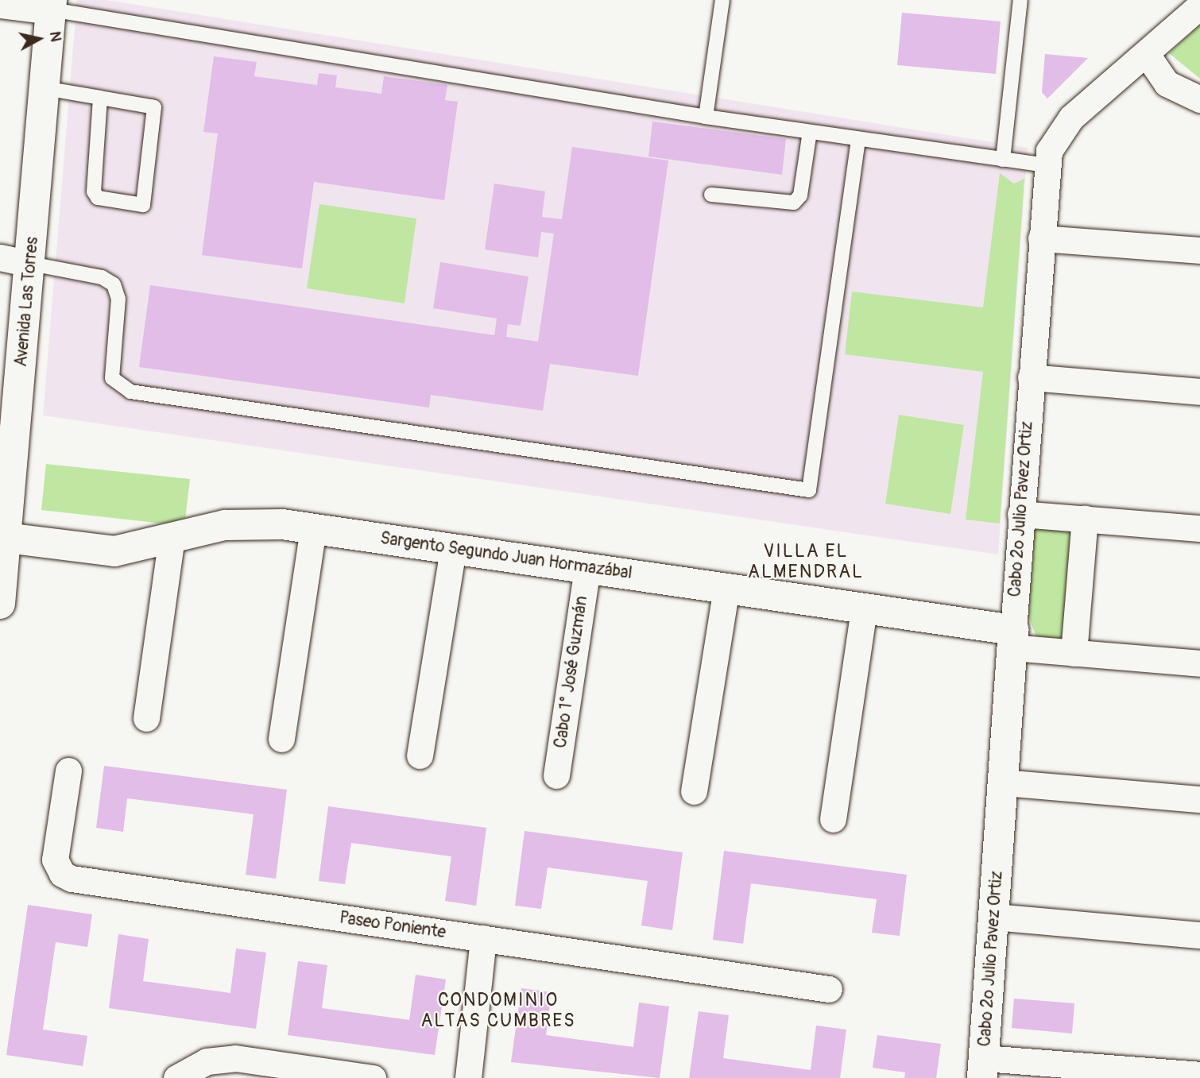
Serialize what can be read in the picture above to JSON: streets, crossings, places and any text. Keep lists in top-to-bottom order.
{
  "streets": {
    "street": [
      "Avenida Las Torres",
      "Cabo 2º Julio Pavez Ortiz",
      "Sargento Segundo Juan Hormazábal",
      "Cabo 1° José Guzmán",
      "Paseo Poniente"
    ]
  },
  "crossings": [
    ["Avenida Las Torres", "Sargento Segundo Juan Hormazábal"],
    ["Cabo 2º Julio Pavez Ortiz", "Sargento Segundo Juan Hormazábal"],
    ["Sargento Segundo Juan Hormazábal", "Cabo 1° José Guzmán"]
  ],
  "districts": ["VILLA EL ALMENDRAL", "CONDOMINIO ALTAS CUMBRES"],
  "north": "right"
}
